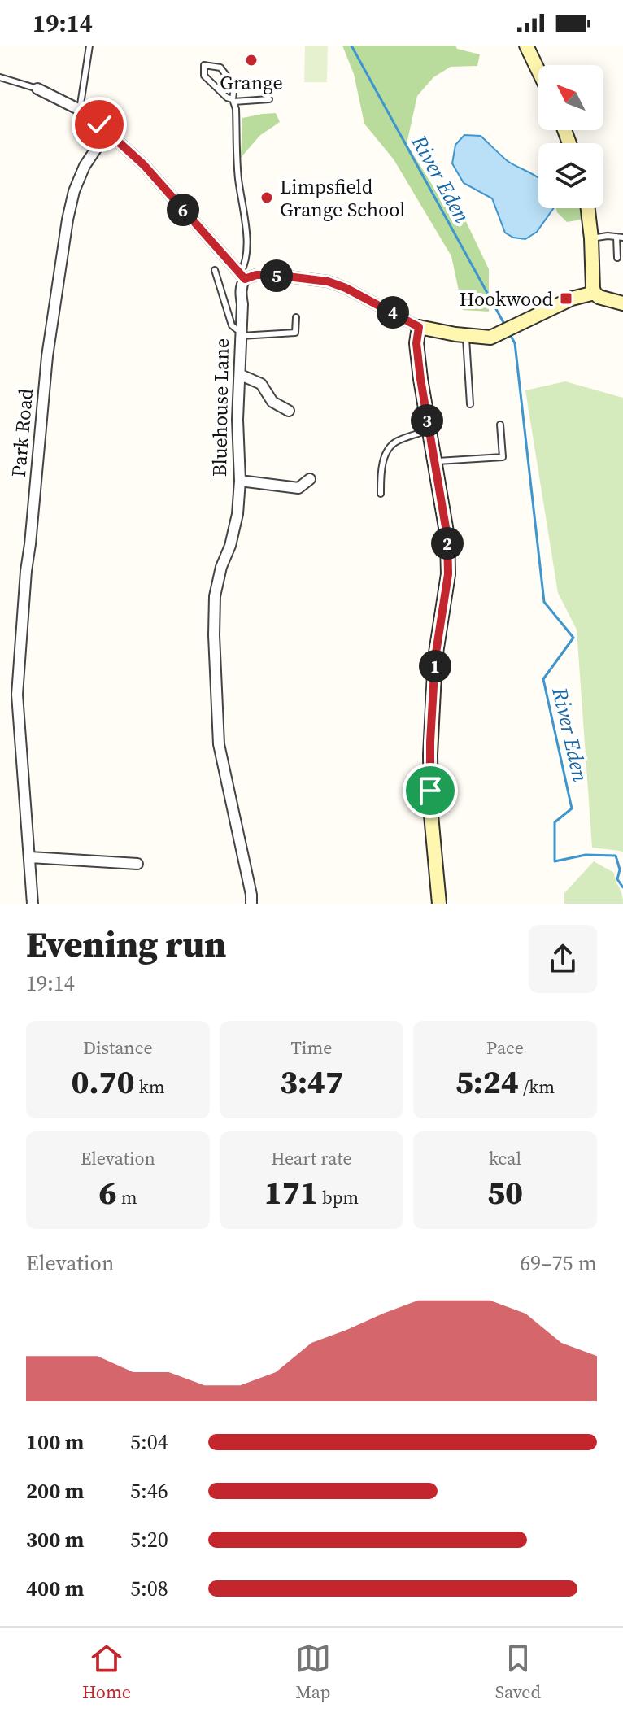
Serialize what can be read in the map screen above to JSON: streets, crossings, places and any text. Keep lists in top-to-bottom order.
{
  "streets": {
    "street": ["Bluehouse Lane", "Park Road"]
  },
  "water": ["River Eden"],
  "places": {
    "other": ["Grange", "Limpsfield Grange School"],
    "transit": ["Hookwood"]
  },
  "north": "top left",
  "page": {
    "status": "19:14",
    "pins": [
      "6",
      "5",
      "4",
      "3",
      "2",
      "1"
    ],
    "heading": ["Evening run", "19:14"],
    "stats": [
      ["Distance", "0.70 km"],
      ["Time", "3:47"],
      ["Pace", "5:24 /km"],
      ["Elevation", "6 m"],
      ["Heart rate", "171 bpm"],
      ["kcal", "50"]
    ],
    "chart": ["Elevation", "69–75 m"],
    "list": [
      {
        "name": "100 m",
        "note": "5:04"
      },
      {
        "name": "200 m",
        "note": "5:46"
      },
      {
        "name": "300 m",
        "note": "5:20"
      },
      {
        "name": "400 m",
        "note": "5:08"
      }
    ],
    "tabs": ["Home", "Map", "Saved"]
  }
}
